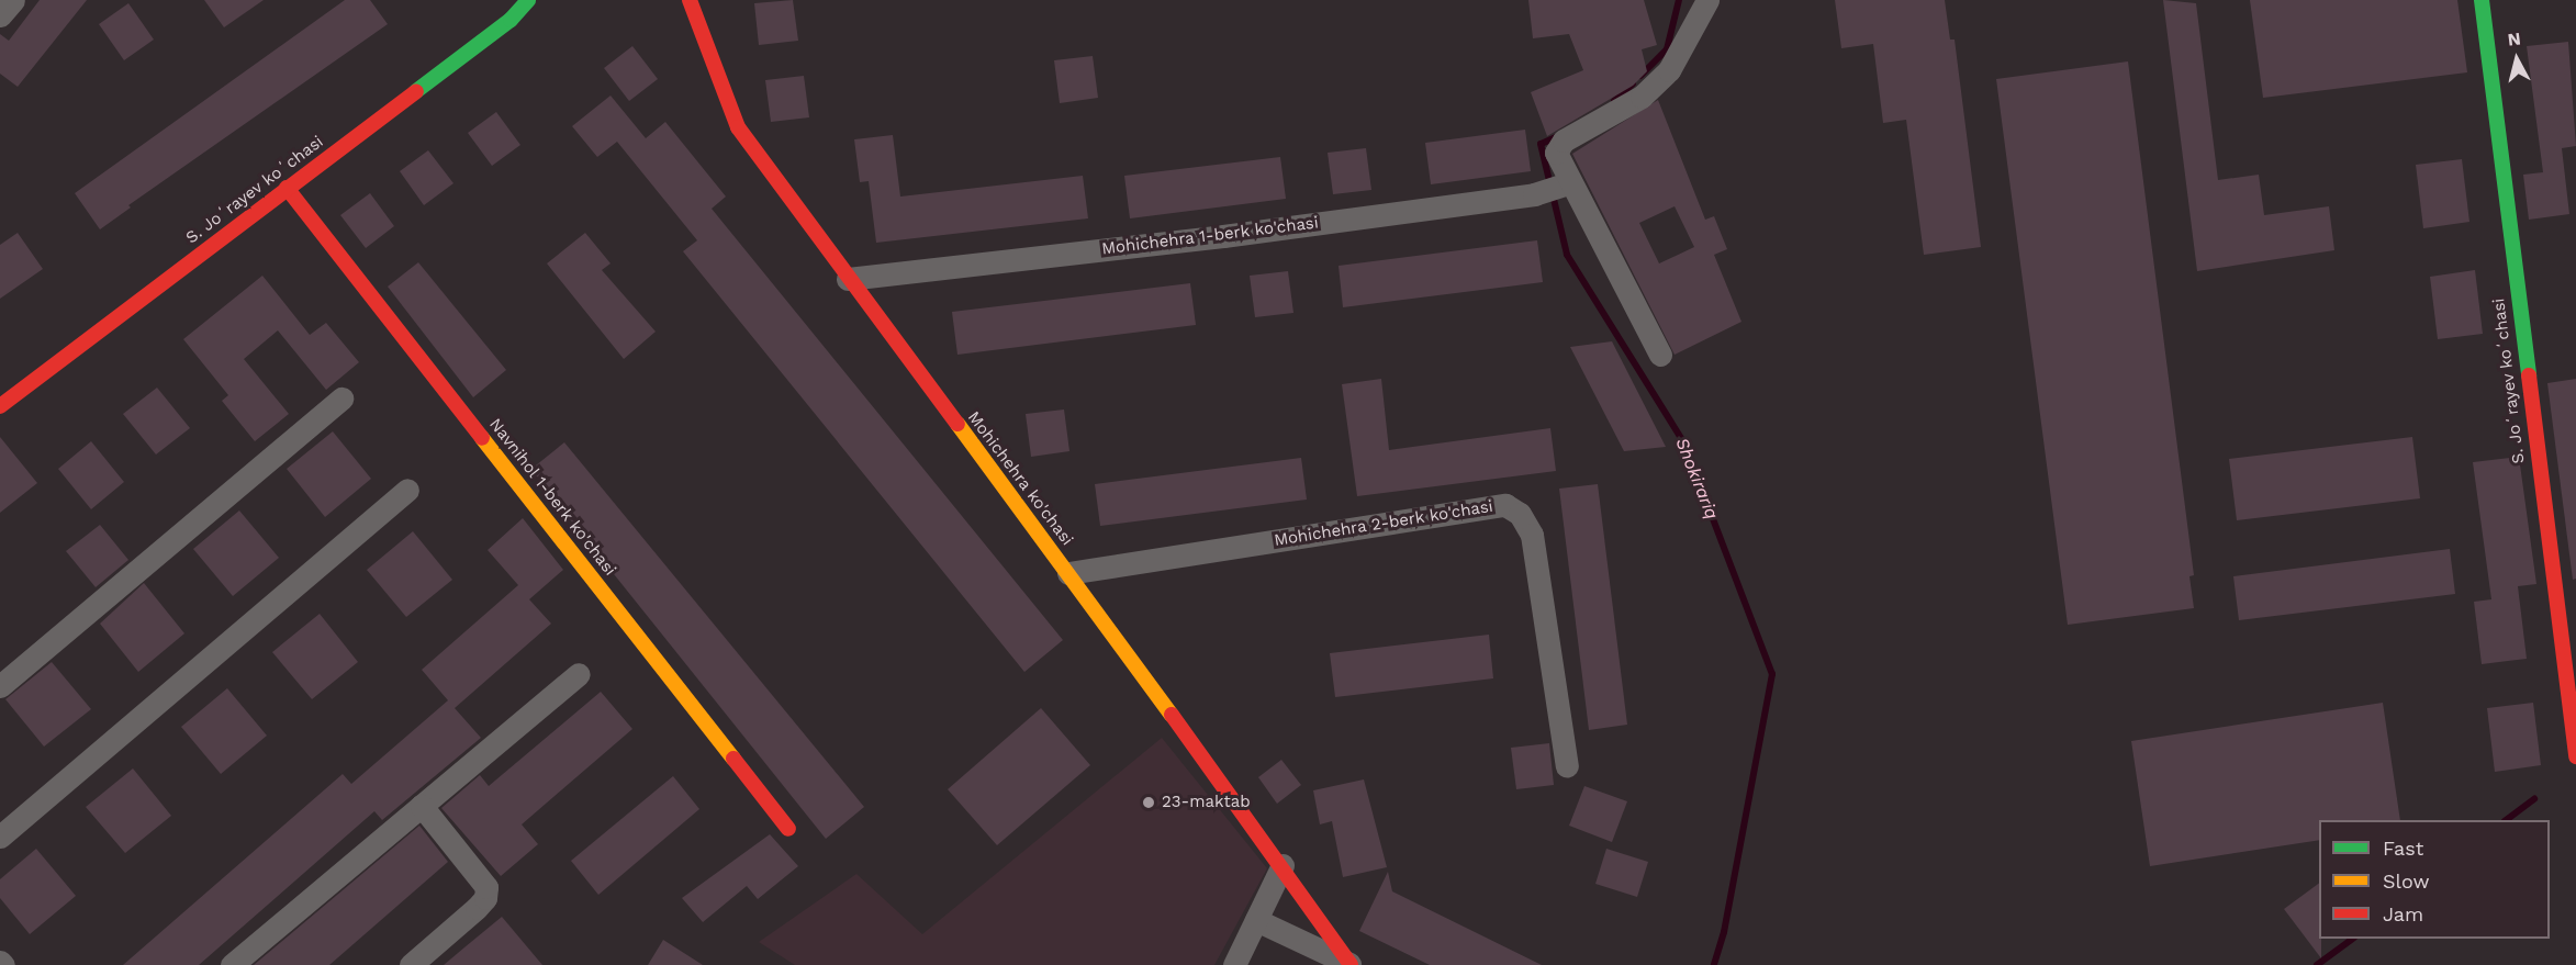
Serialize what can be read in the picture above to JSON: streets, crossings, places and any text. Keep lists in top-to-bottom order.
{
  "streets": {
    "street": [
      "S. Joʻrayev koʻchasi",
      "Mohichehra 1-berk ko'chasi",
      "Mohichehra ko'chasi",
      "Navnihol 1-berk ko'chasi",
      "Mohichehra 2-berk ko'chasi"
    ]
  },
  "crossings": [
    ["S. Joʻrayev koʻchasi", "Navnihol 1-berk ko'chasi"],
    ["Mohichehra 1-berk ko'chasi", "Mohichehra ko'chasi"],
    ["Mohichehra ko'chasi", "Mohichehra 2-berk ko'chasi"]
  ],
  "water": ["Shokirariq"],
  "places": ["23-maktab"],
  "legend": ["Fast", "Slow", "Jam"],
  "north": "top"
}
